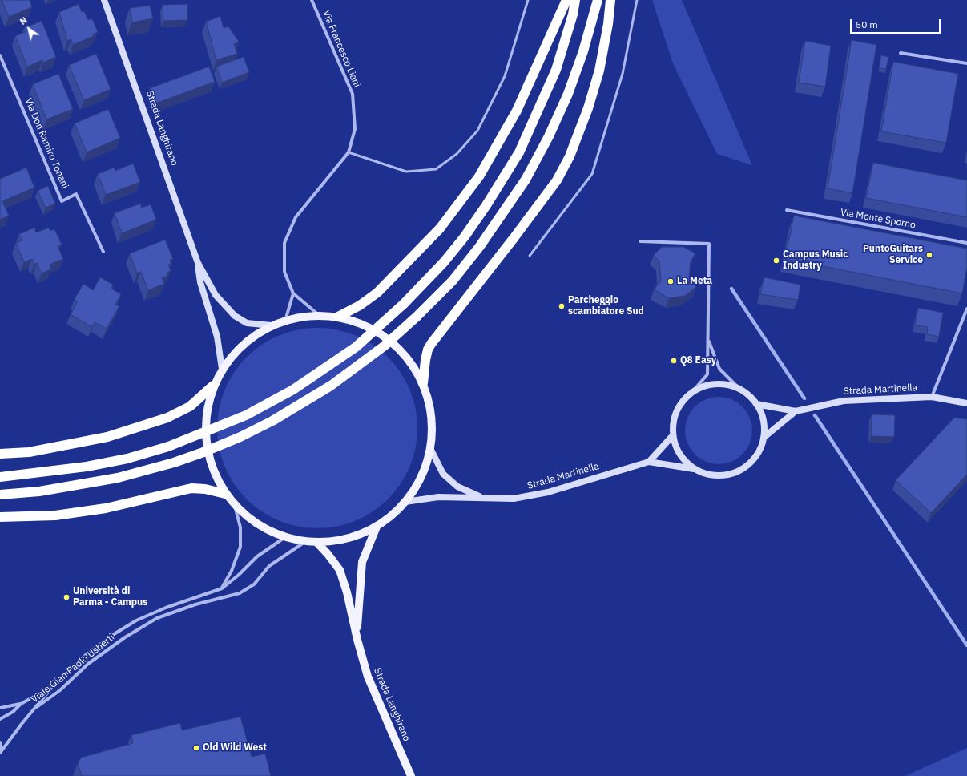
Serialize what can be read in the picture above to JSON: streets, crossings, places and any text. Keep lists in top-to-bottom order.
{
  "streets": {
    "main road": ["Strada Langhirano"],
    "street": [
      "Via Francesco Liani",
      "Via Don Ramiro Tonani",
      "Via Monte Sporno",
      "Strada Martinella",
      "Viale Gian Paolo Usberti"
    ]
  },
  "crossings": [
    ["Via Francesco Liani", "Strada Langhirano"],
    ["Strada Langhirano", "Strada Martinella"],
    ["Strada Langhirano", "Viale Gian Paolo Usberti"]
  ],
  "places": [
    "PuntoGuitars Service",
    "Campus Music Industry",
    "La Meta",
    "Parcheggio scambiatore Sud",
    "Q8 Easy",
    "Università di Parma - Campus",
    "Old Wild West"
  ],
  "scale_bar": "50 m",
  "north": "top left"
}
